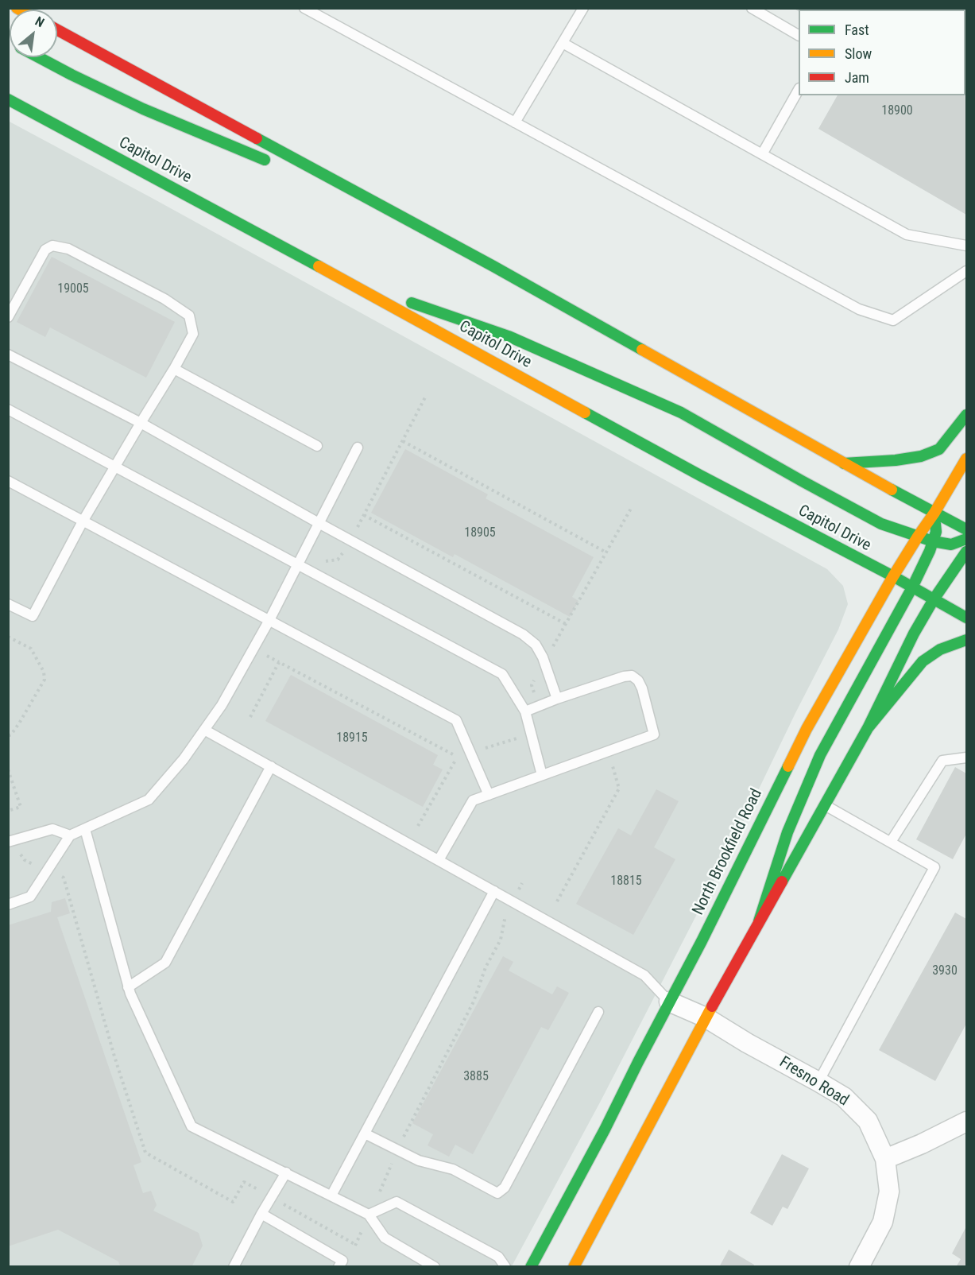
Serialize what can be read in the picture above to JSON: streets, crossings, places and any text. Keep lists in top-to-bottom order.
{
  "streets": {
    "main road": ["Capitol Drive", "North Brookfield Road"],
    "street": ["Fresno Road"]
  },
  "crossings": [
    ["Capitol Drive", "North Brookfield Road"],
    ["North Brookfield Road", "Fresno Road"]
  ],
  "house_numbers": [
    "18900",
    "19005",
    "18905",
    "18915",
    "18815",
    "3930",
    "3885"
  ],
  "legend": ["Fast", "Slow", "Jam"],
  "north": "top right"
}
